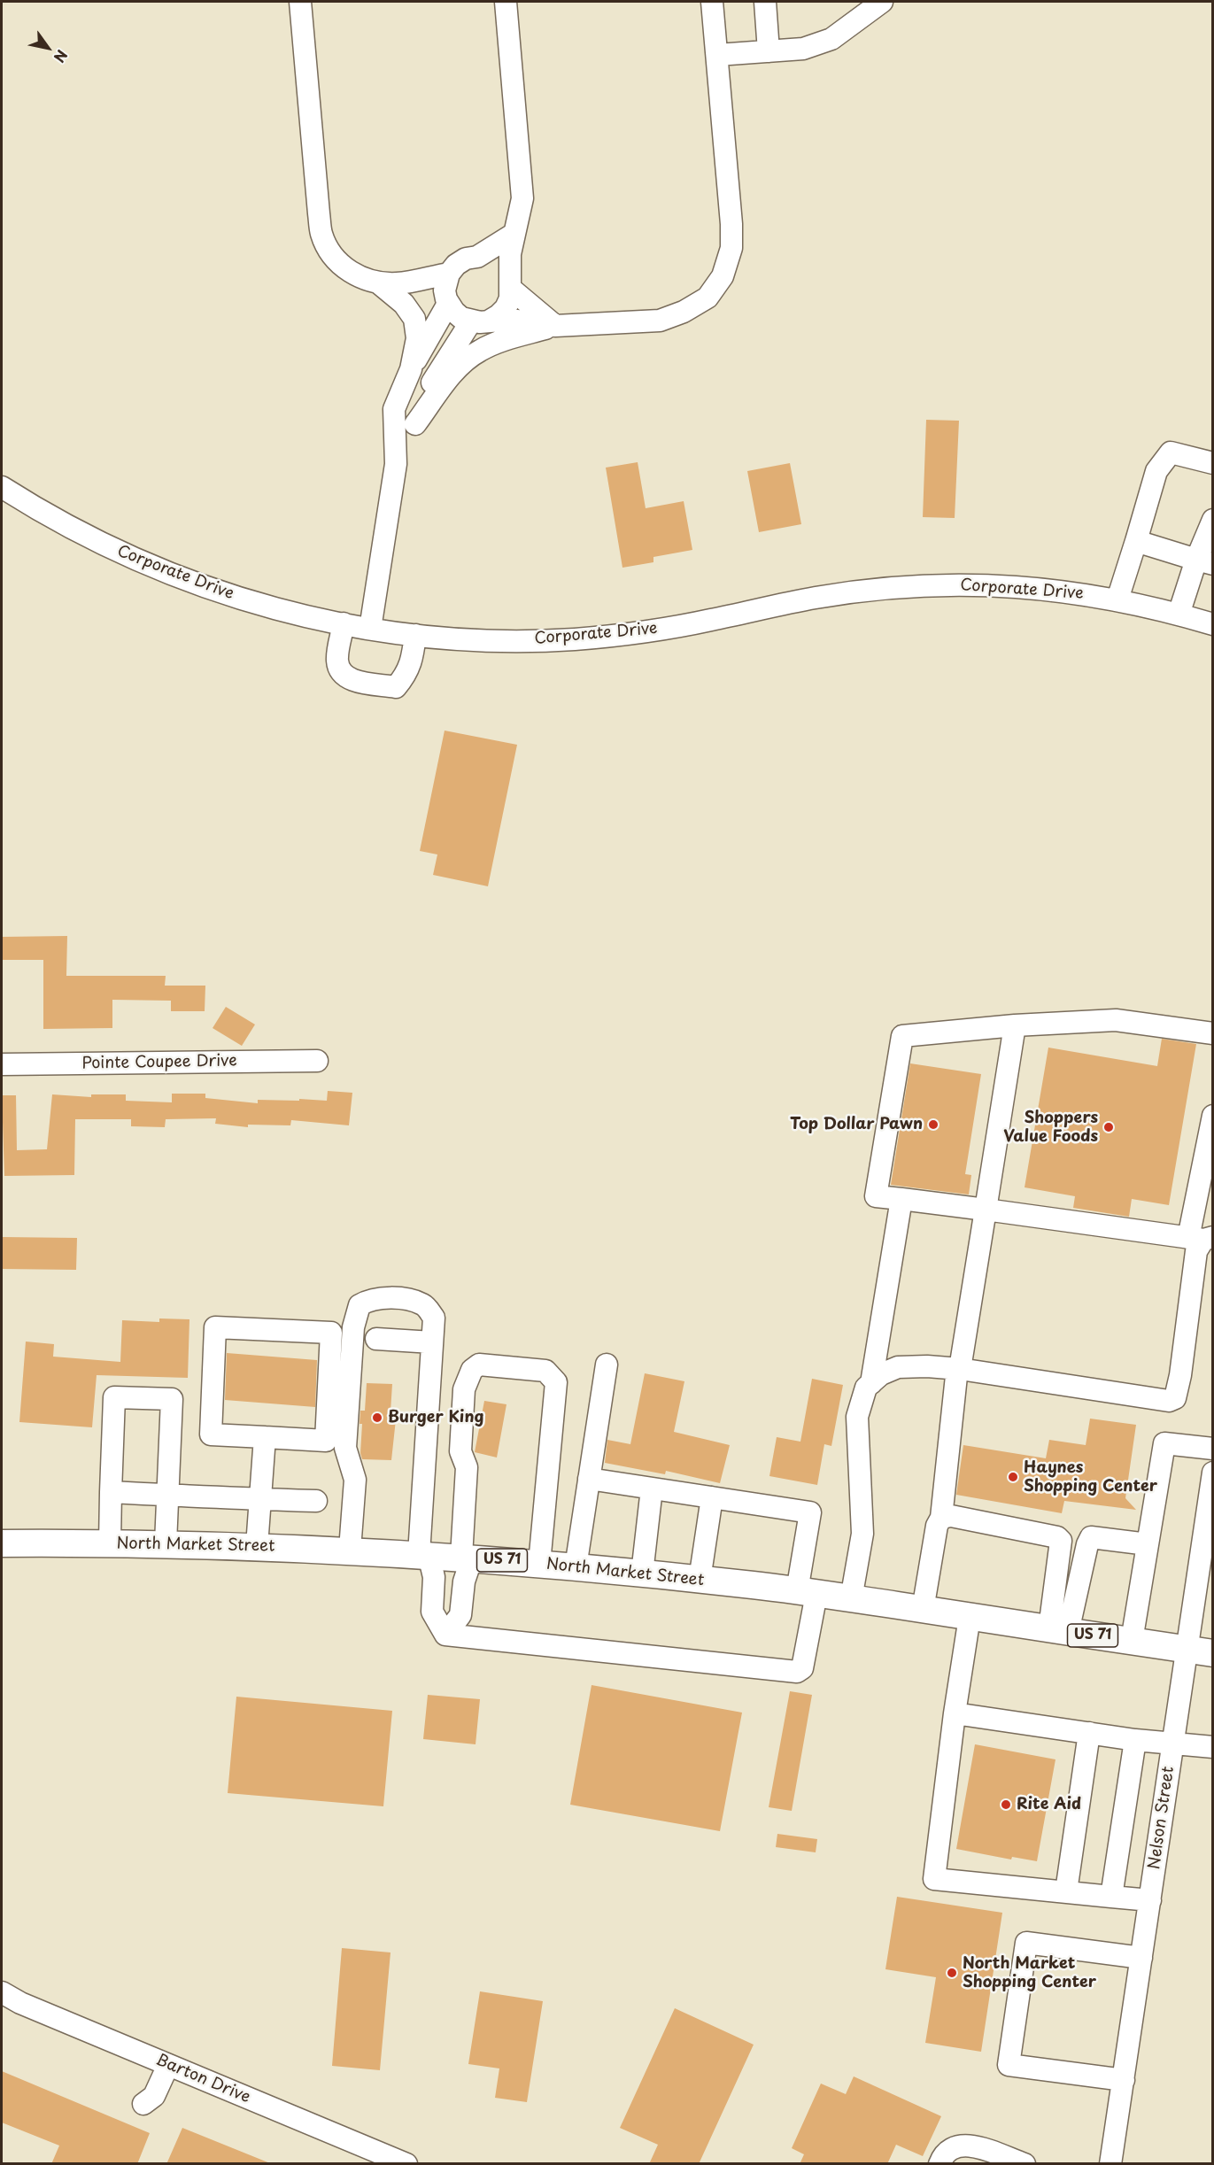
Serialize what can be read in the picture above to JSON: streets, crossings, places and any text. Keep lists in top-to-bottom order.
{
  "streets": {
    "main road": ["North Market Street", "US 71"],
    "street": [
      "Corporate Drive",
      "Pointe Coupee Drive",
      "Nelson Street",
      "Barton Drive"
    ]
  },
  "crossings": [
    ["North Market Street", "Nelson Street"]
  ],
  "places": [
    "Top Dollar Pawn",
    "Shoppers Value Foods",
    "Burger King",
    "Haynes Shopping Center",
    "Rite Aid",
    "North Market Shopping Center"
  ],
  "north": "bottom right"
}
